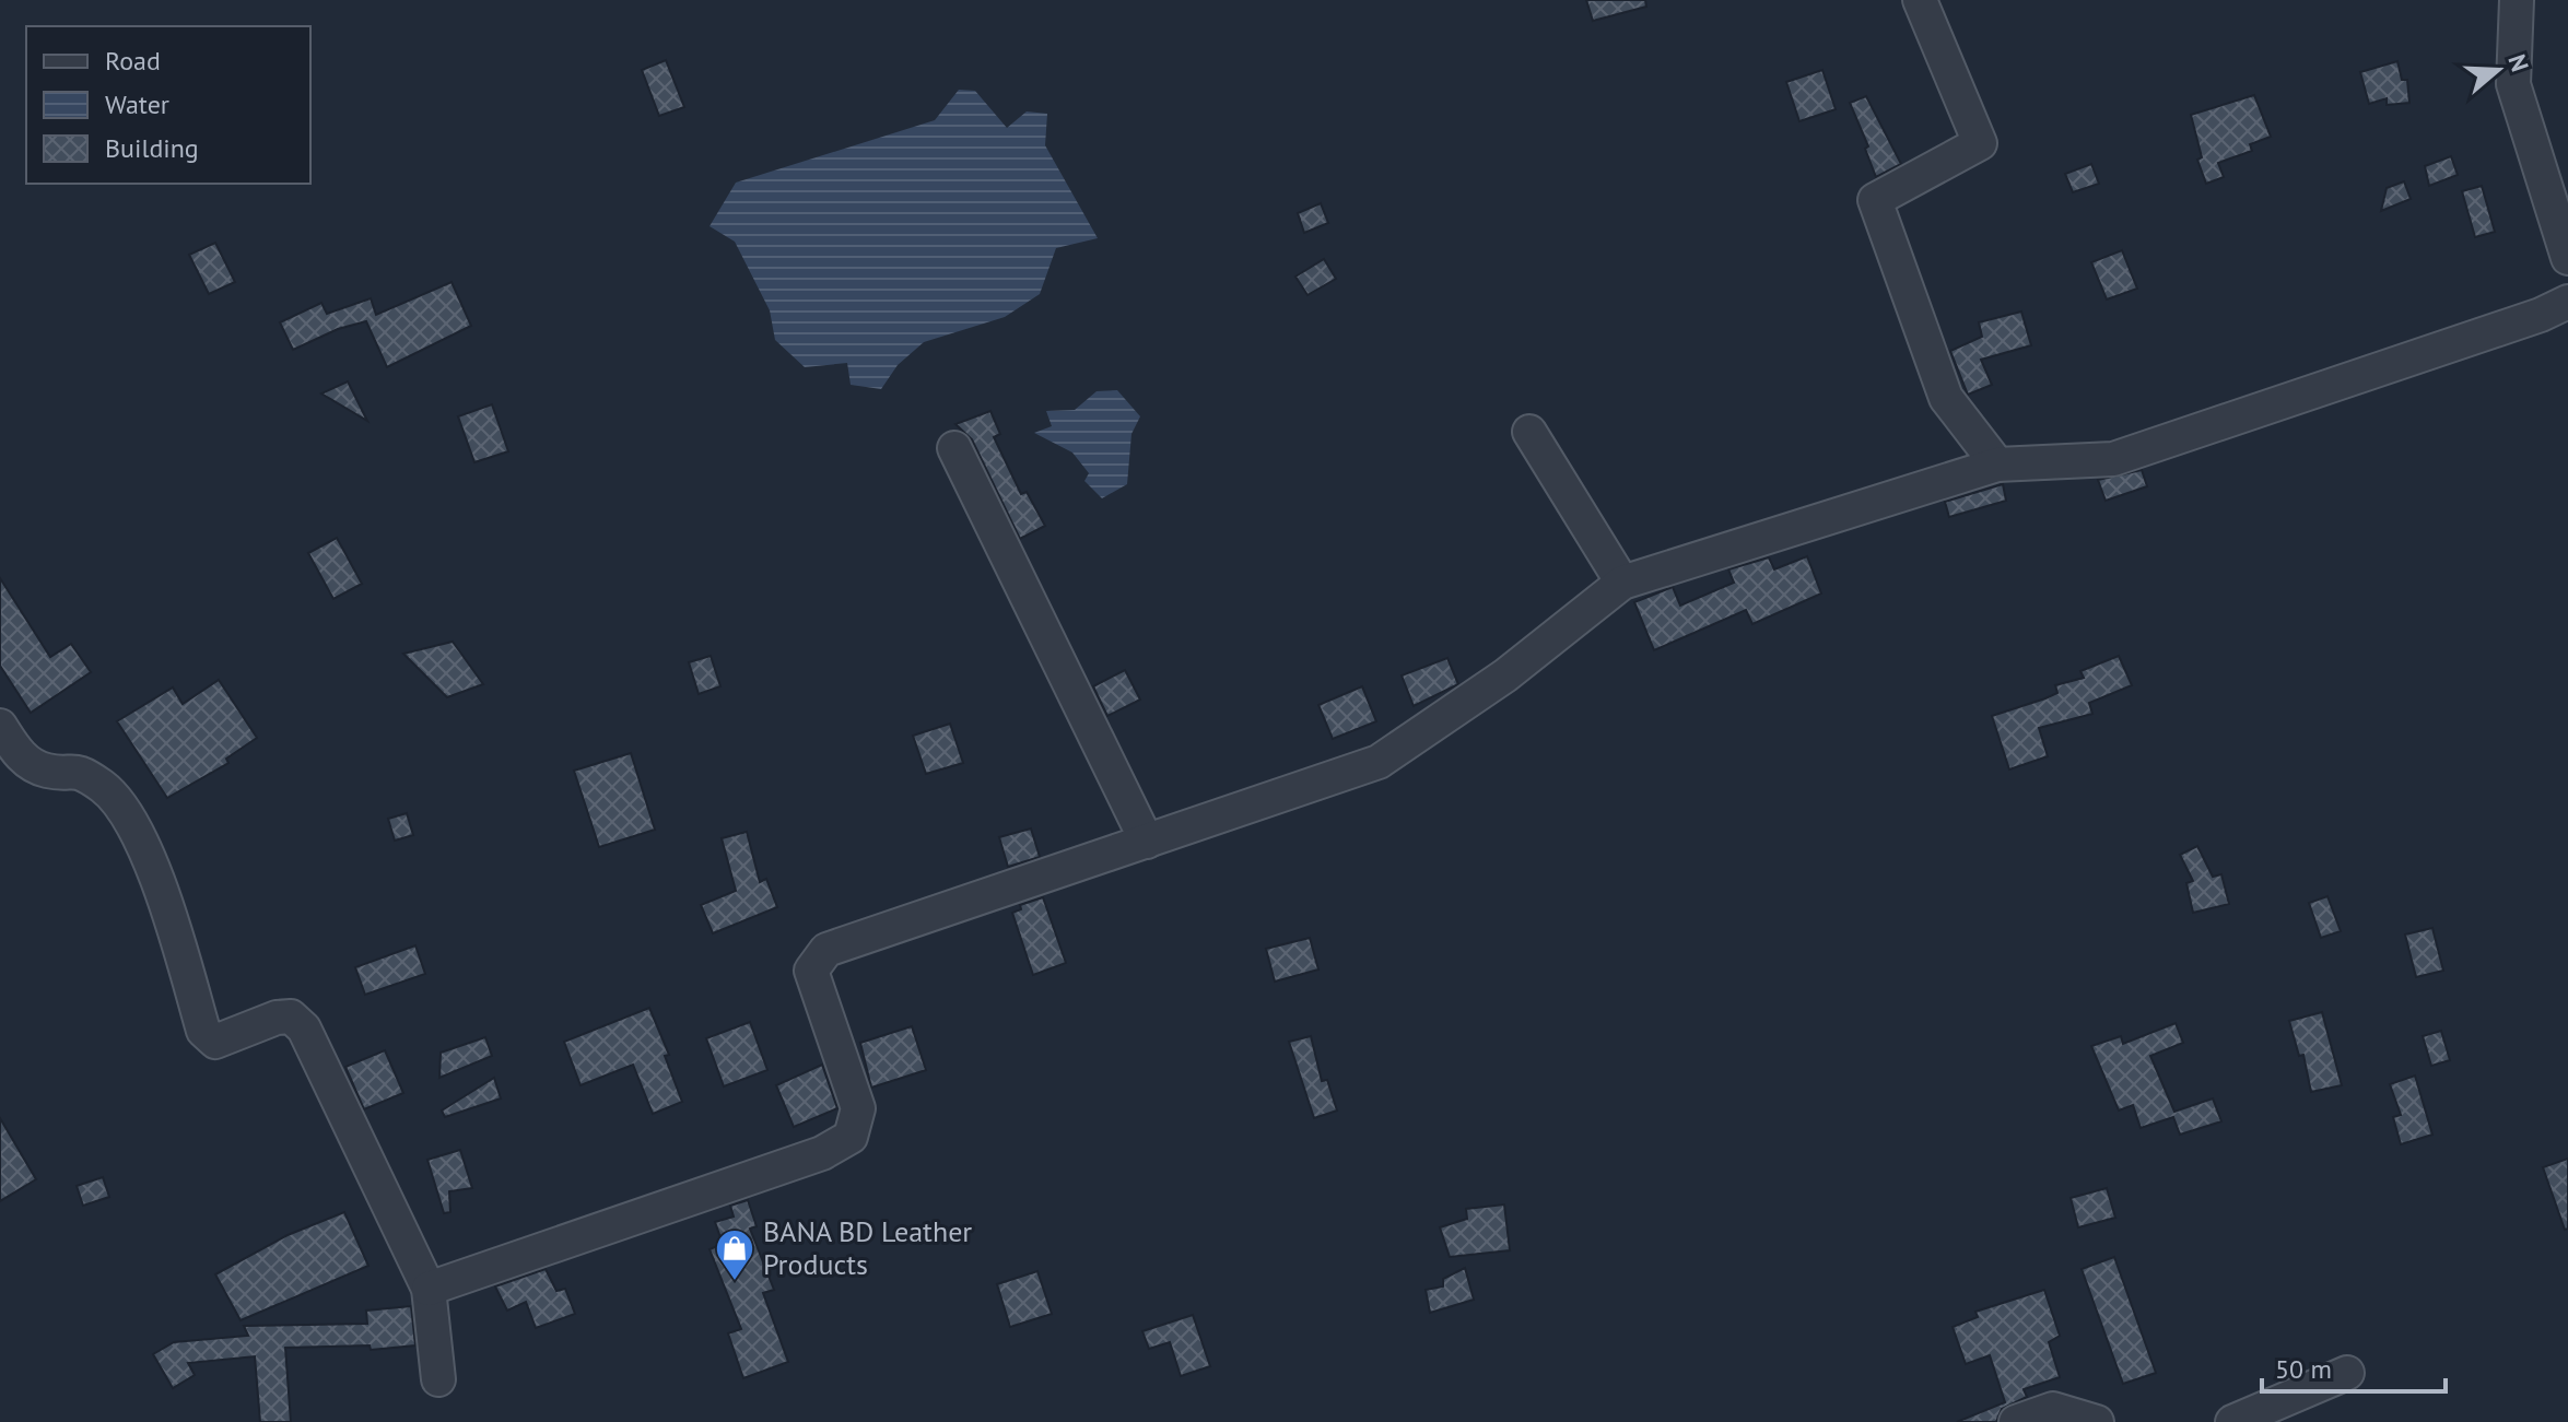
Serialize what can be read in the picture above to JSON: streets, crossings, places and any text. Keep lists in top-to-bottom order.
{
  "places": {
    "shop": ["BANA BD Leather Products"]
  },
  "legend": ["Road", "Water", "Building"],
  "scale_bar": "50 m",
  "north": "right"
}
